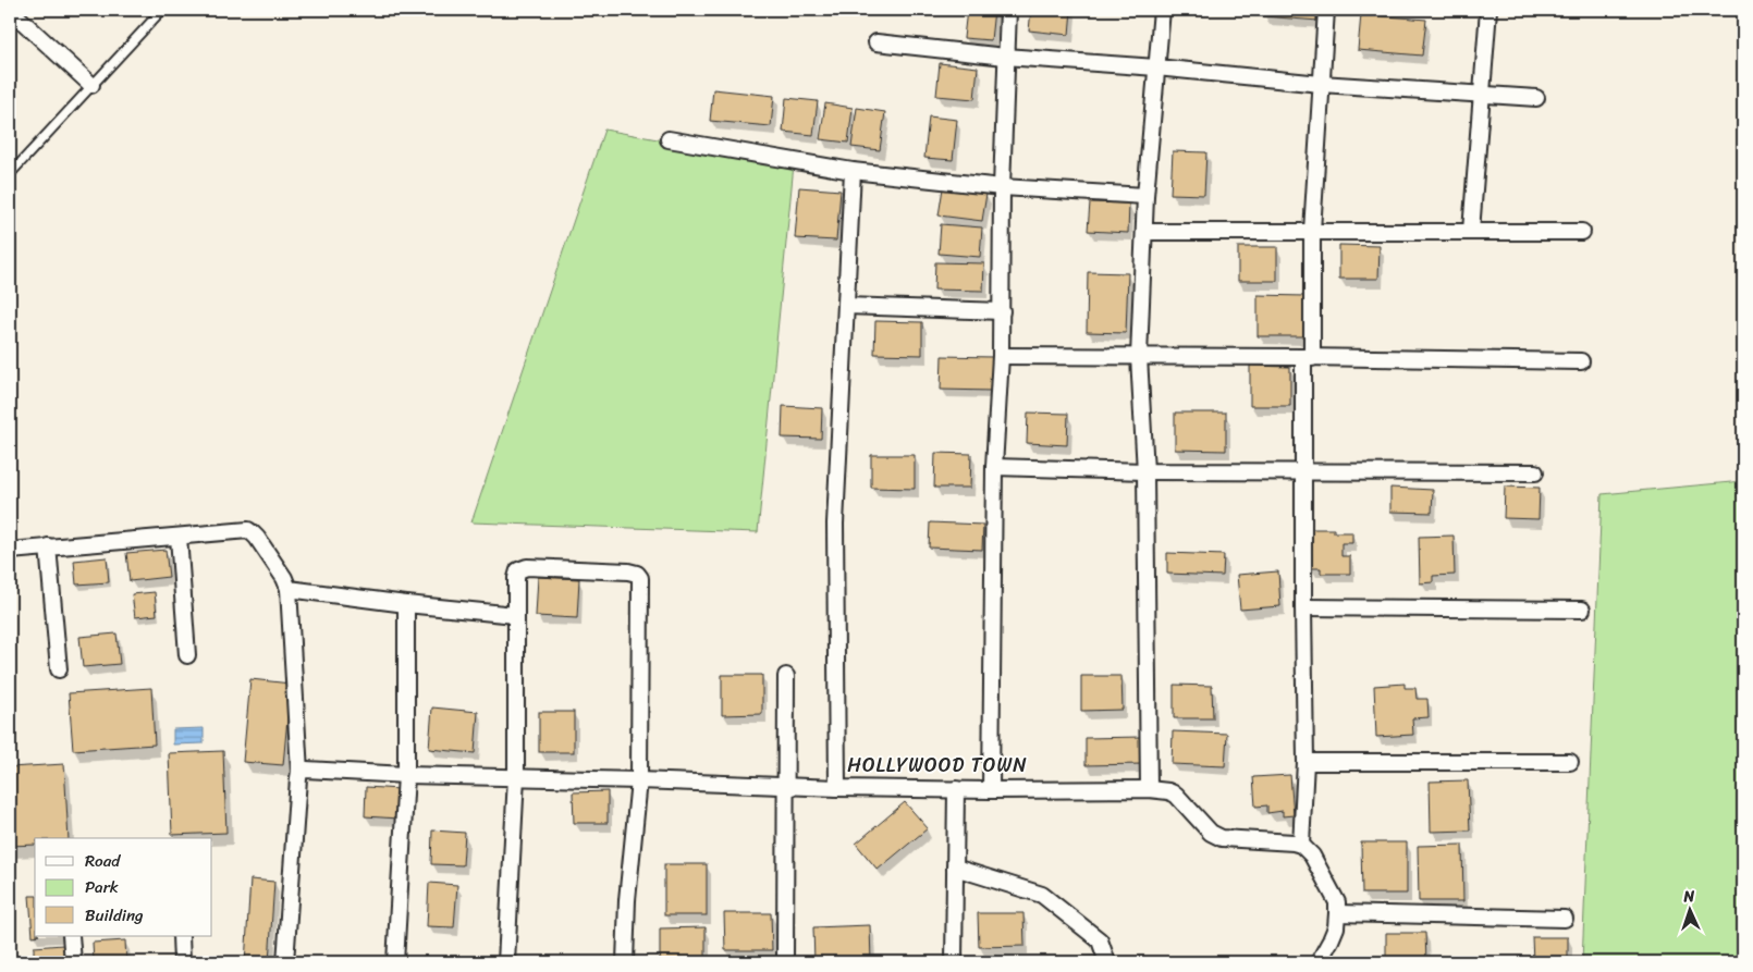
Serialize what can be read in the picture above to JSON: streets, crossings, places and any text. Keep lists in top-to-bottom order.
{
  "districts": ["HOLLYWOOD TOWN"],
  "legend": ["Road", "Park", "Building"],
  "north": "top"
}
